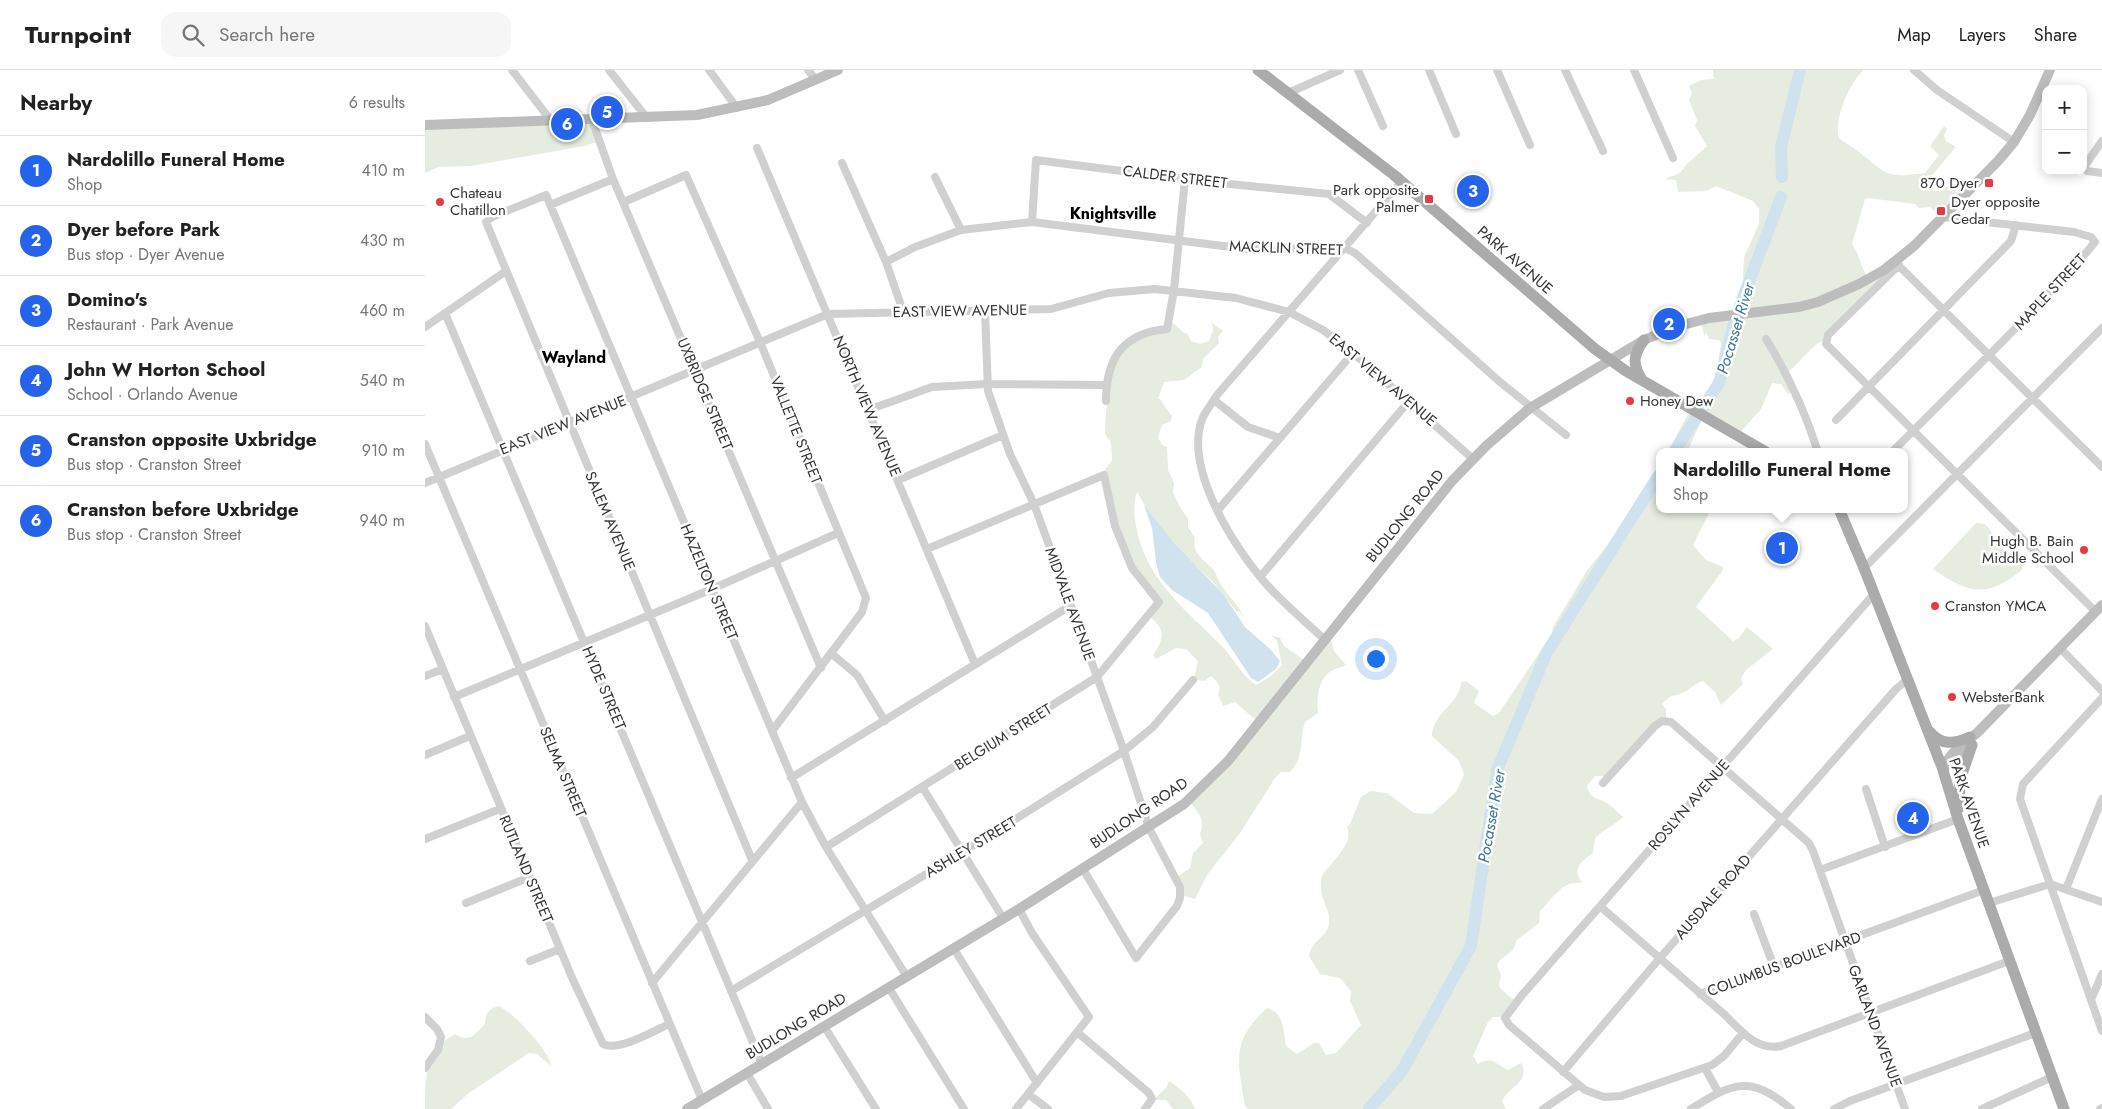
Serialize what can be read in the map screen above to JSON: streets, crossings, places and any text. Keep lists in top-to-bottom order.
{
  "streets": {
    "main road": ["PARK AVENUE", "BUDLONG ROAD"],
    "street": [
      "CALDER STREET",
      "MACKLIN STREET",
      "MAPLE STREET",
      "EAST VIEW AVENUE",
      "UXBRIDGE STREET",
      "NORTH VIEW AVENUE",
      "VALLETTE STREET",
      "SALEM AVENUE",
      "HAZELTON STREET",
      "MIDVALE AVENUE",
      "HYDE STREET",
      "BELGIUM STREET",
      "SELMA STREET",
      "ROSLYN AVENUE",
      "ASHLEY STREET",
      "RUTLAND STREET",
      "AUSDALE ROAD",
      "COLUMBUS BOULEVARD",
      "GARLAND AVENUE"
    ]
  },
  "crossings": [
    ["CALDER STREET", "MACKLIN STREET"],
    ["MACKLIN STREET", "BUDLONG ROAD"],
    ["PARK AVENUE", "BUDLONG ROAD"],
    ["PARK AVENUE", "ROSLYN AVENUE"],
    ["PARK AVENUE", "AUSDALE ROAD"],
    ["PARK AVENUE", "COLUMBUS BOULEVARD"],
    ["MAPLE STREET", "BUDLONG ROAD"],
    ["EAST VIEW AVENUE", "UXBRIDGE STREET"],
    ["EAST VIEW AVENUE", "NORTH VIEW AVENUE"],
    ["EAST VIEW AVENUE", "VALLETTE STREET"],
    ["EAST VIEW AVENUE", "BUDLONG ROAD"],
    ["EAST VIEW AVENUE", "SALEM AVENUE"],
    ["EAST VIEW AVENUE", "HAZELTON STREET"],
    ["EAST VIEW AVENUE", "MIDVALE AVENUE"],
    ["EAST VIEW AVENUE", "HYDE STREET"],
    ["EAST VIEW AVENUE", "SELMA STREET"],
    ["UXBRIDGE STREET", "VALLETTE STREET"],
    ["VALLETTE STREET", "HAZELTON STREET"],
    ["BUDLONG ROAD", "HAZELTON STREET"],
    ["BUDLONG ROAD", "MIDVALE AVENUE"],
    ["BUDLONG ROAD", "HYDE STREET"],
    ["BUDLONG ROAD", "SELMA STREET"],
    ["SALEM AVENUE", "HAZELTON STREET"],
    ["HAZELTON STREET", "BELGIUM STREET"],
    ["HAZELTON STREET", "ASHLEY STREET"],
    ["MIDVALE AVENUE", "BELGIUM STREET"],
    ["MIDVALE AVENUE", "ASHLEY STREET"],
    ["HYDE STREET", "ASHLEY STREET"],
    ["SELMA STREET", "RUTLAND STREET"],
    ["ROSLYN AVENUE", "AUSDALE ROAD"],
    ["ROSLYN AVENUE", "GARLAND AVENUE"],
    ["AUSDALE ROAD", "GARLAND AVENUE"],
    ["COLUMBUS BOULEVARD", "GARLAND AVENUE"]
  ],
  "districts": ["Knightsville", "Wayland"],
  "water": ["Pocasset River"],
  "places": {
    "transit": ["870 Dyer", "Park opposite Palmer", "Dyer opposite Cedar"],
    "other": [
      "Chateau Chatillon",
      "Honey Dew",
      "Hugh B. Bain Middle School",
      "Cranston YMCA",
      "WebsterBank"
    ]
  },
  "page": {
    "header": "Turnpoint",
    "search": "Search here",
    "nav": ["Map", "Layers", "Share"],
    "heading": ["Nearby", "6 results"],
    "map_buttons": ["+", "−"],
    "pins": [
      "5",
      "6",
      "3",
      "2",
      "1",
      "4"
    ],
    "list": [
      {
        "mark": "1",
        "name": "Nardolillo Funeral Home",
        "note": "Shop",
        "value": "410 m"
      },
      {
        "mark": "2",
        "name": "Dyer before Park",
        "note": "Bus stop · Dyer Avenue",
        "value": "430 m"
      },
      {
        "mark": "3",
        "name": "Domino's",
        "note": "Restaurant · Park Avenue",
        "value": "460 m"
      },
      {
        "mark": "4",
        "name": "John W Horton School",
        "note": "School · Orlando Avenue",
        "value": "540 m"
      },
      {
        "mark": "5",
        "name": "Cranston opposite Uxbridge",
        "note": "Bus stop · Cranston Street",
        "value": "910 m"
      },
      {
        "mark": "6",
        "name": "Cranston before Uxbridge",
        "note": "Bus stop · Cranston Street",
        "value": "940 m"
      }
    ],
    "popup": ["Nardolillo Funeral Home", "Shop"]
  }
}
